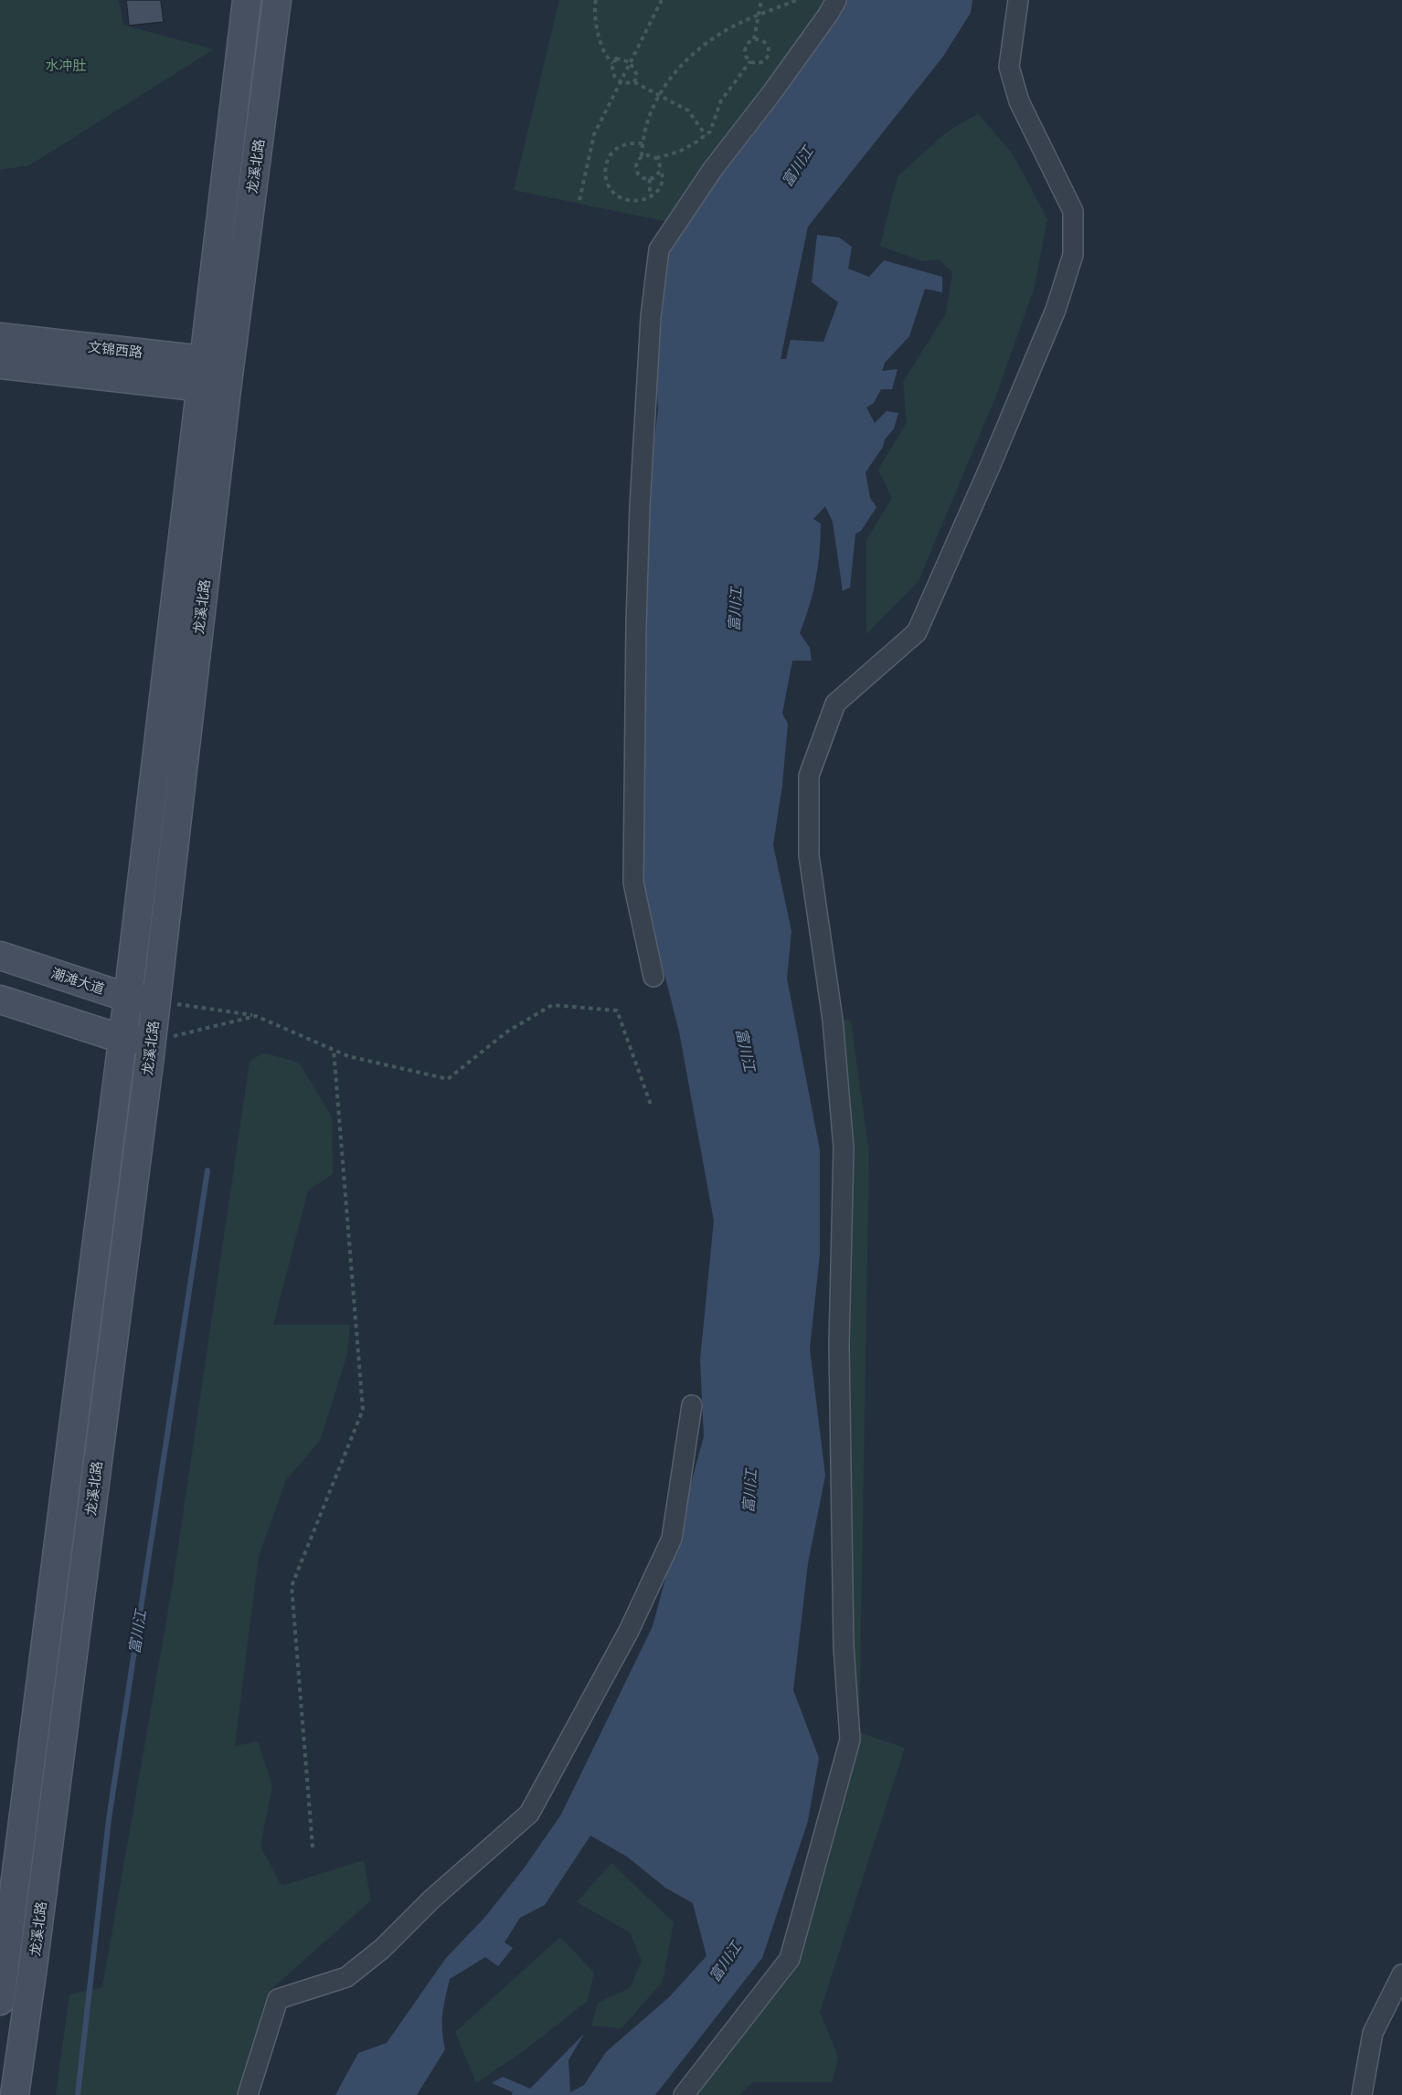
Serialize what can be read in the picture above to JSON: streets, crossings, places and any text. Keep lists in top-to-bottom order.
{
  "streets": {
    "main road": ["龙溪北路", "文锦西路", "潮滩大道"]
  },
  "crossings": [
    ["龙溪北路", "文锦西路"],
    ["龙溪北路", "潮滩大道"]
  ],
  "water": ["富川江"],
  "parks": ["水冲肚"]
}
